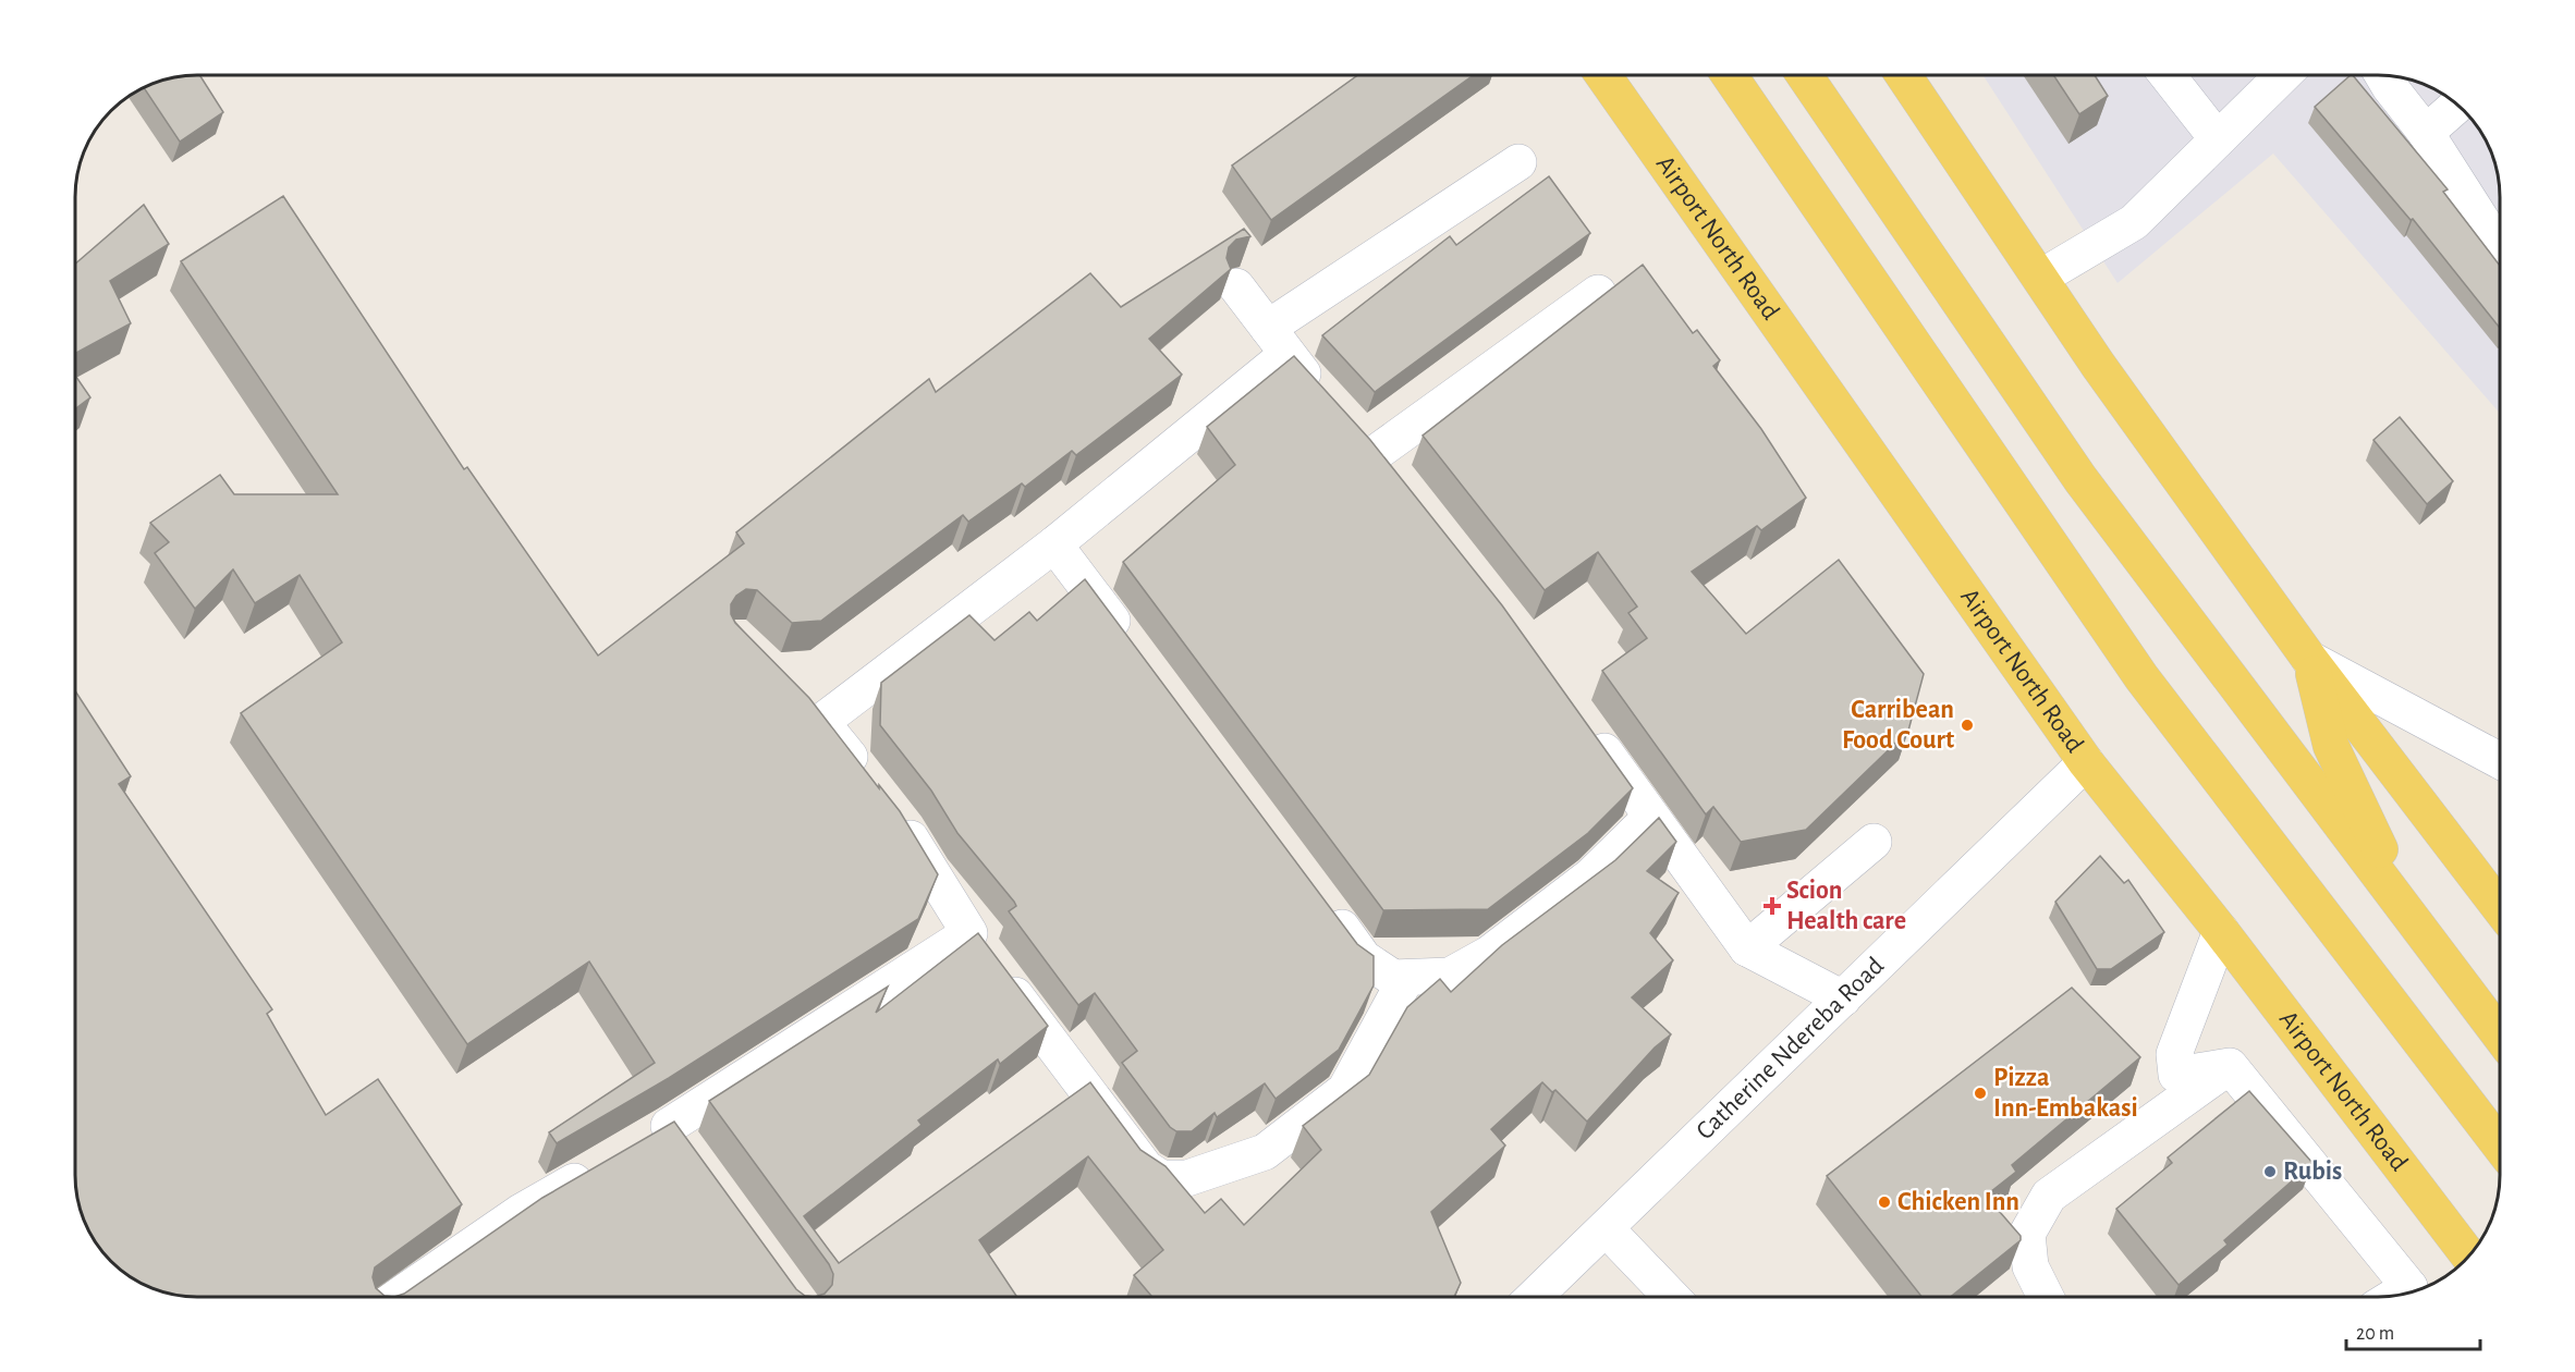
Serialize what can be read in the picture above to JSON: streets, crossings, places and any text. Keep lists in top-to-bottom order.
{
  "streets": {
    "main road": ["Airport North Road"],
    "street": ["Catherine Ndereba Road"]
  },
  "crossings": [
    ["Airport North Road", "Catherine Ndereba Road"]
  ],
  "places": {
    "other": [
      "Carribean Food Court",
      "Pizza Inn-Embakasi",
      "Rubis",
      "Chicken Inn"
    ],
    "health": ["Scion Health care"]
  },
  "scale_bar": "20 m"
}
